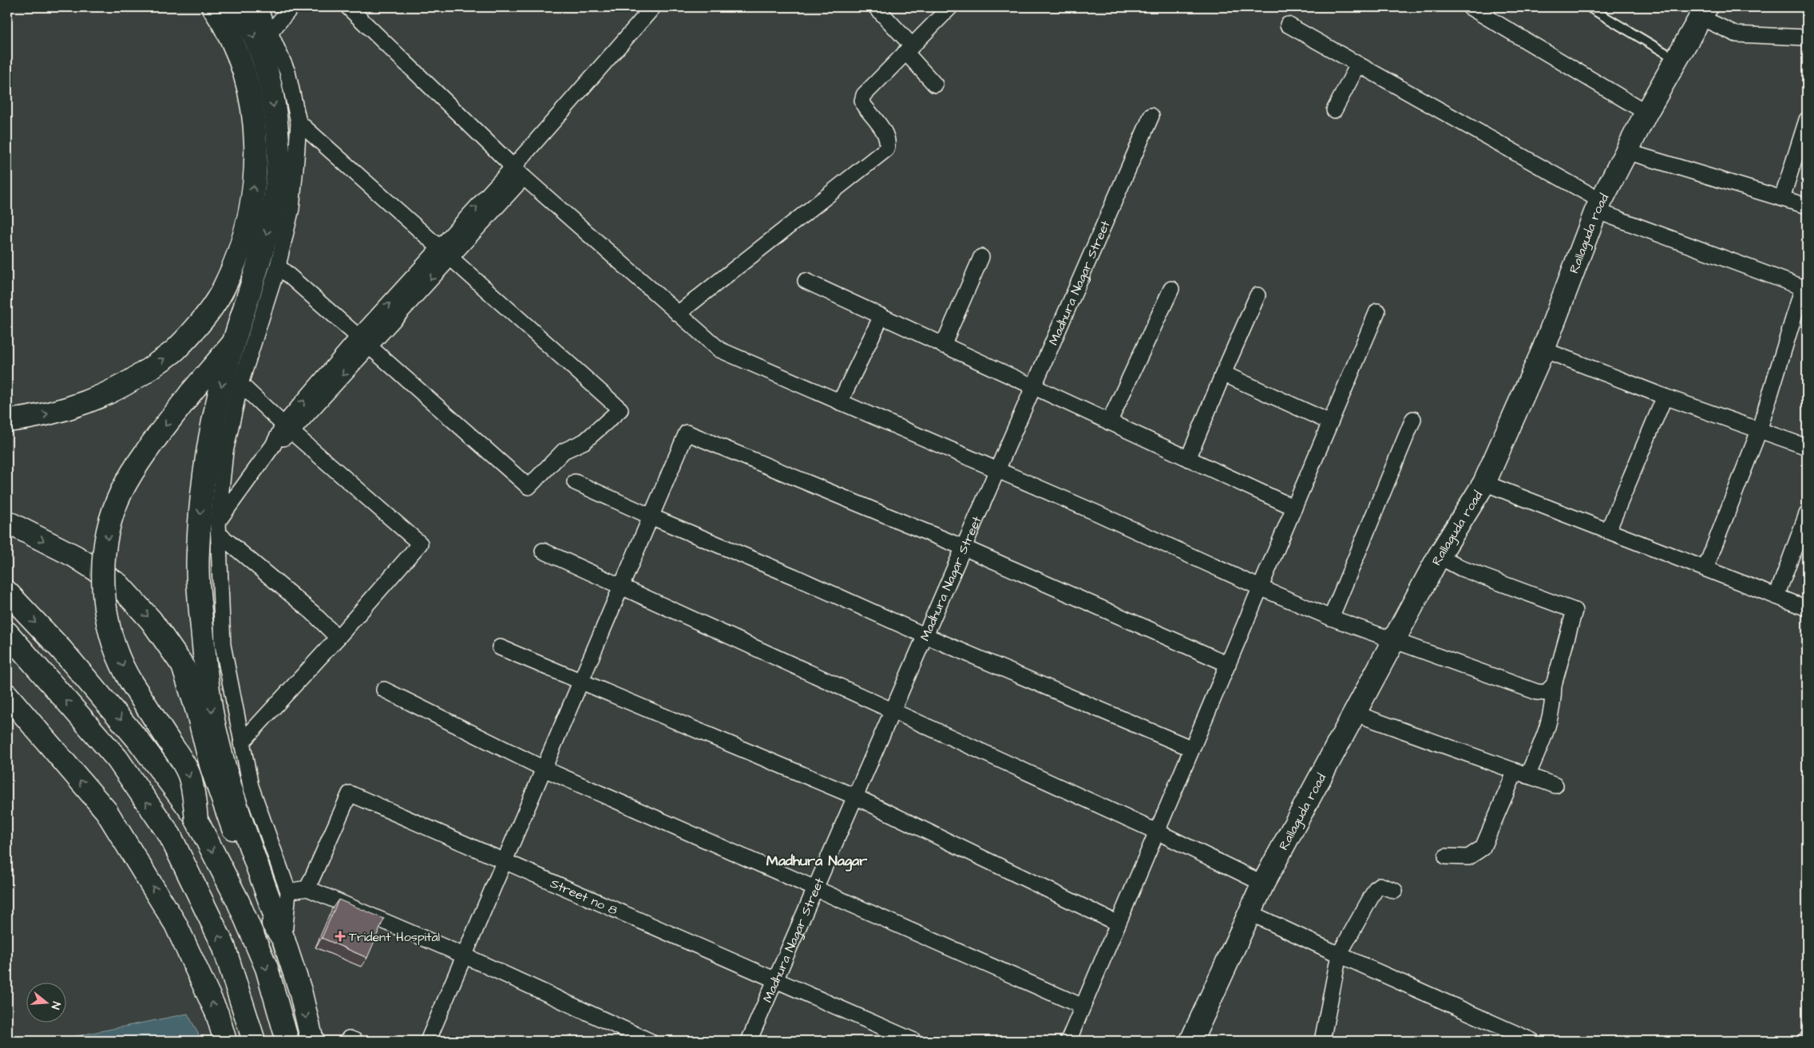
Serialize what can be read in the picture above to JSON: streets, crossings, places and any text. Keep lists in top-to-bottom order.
{
  "streets": {
    "main road": ["Rallaguda road"],
    "street": ["Madhura Nagar Street", "Street no 8"]
  },
  "crossings": [
    ["Madhura Nagar Street", "Street no 8"]
  ],
  "districts": ["Madhura Nagar"],
  "places": {
    "health": ["Trident Hospital"]
  },
  "north": "right"
}
